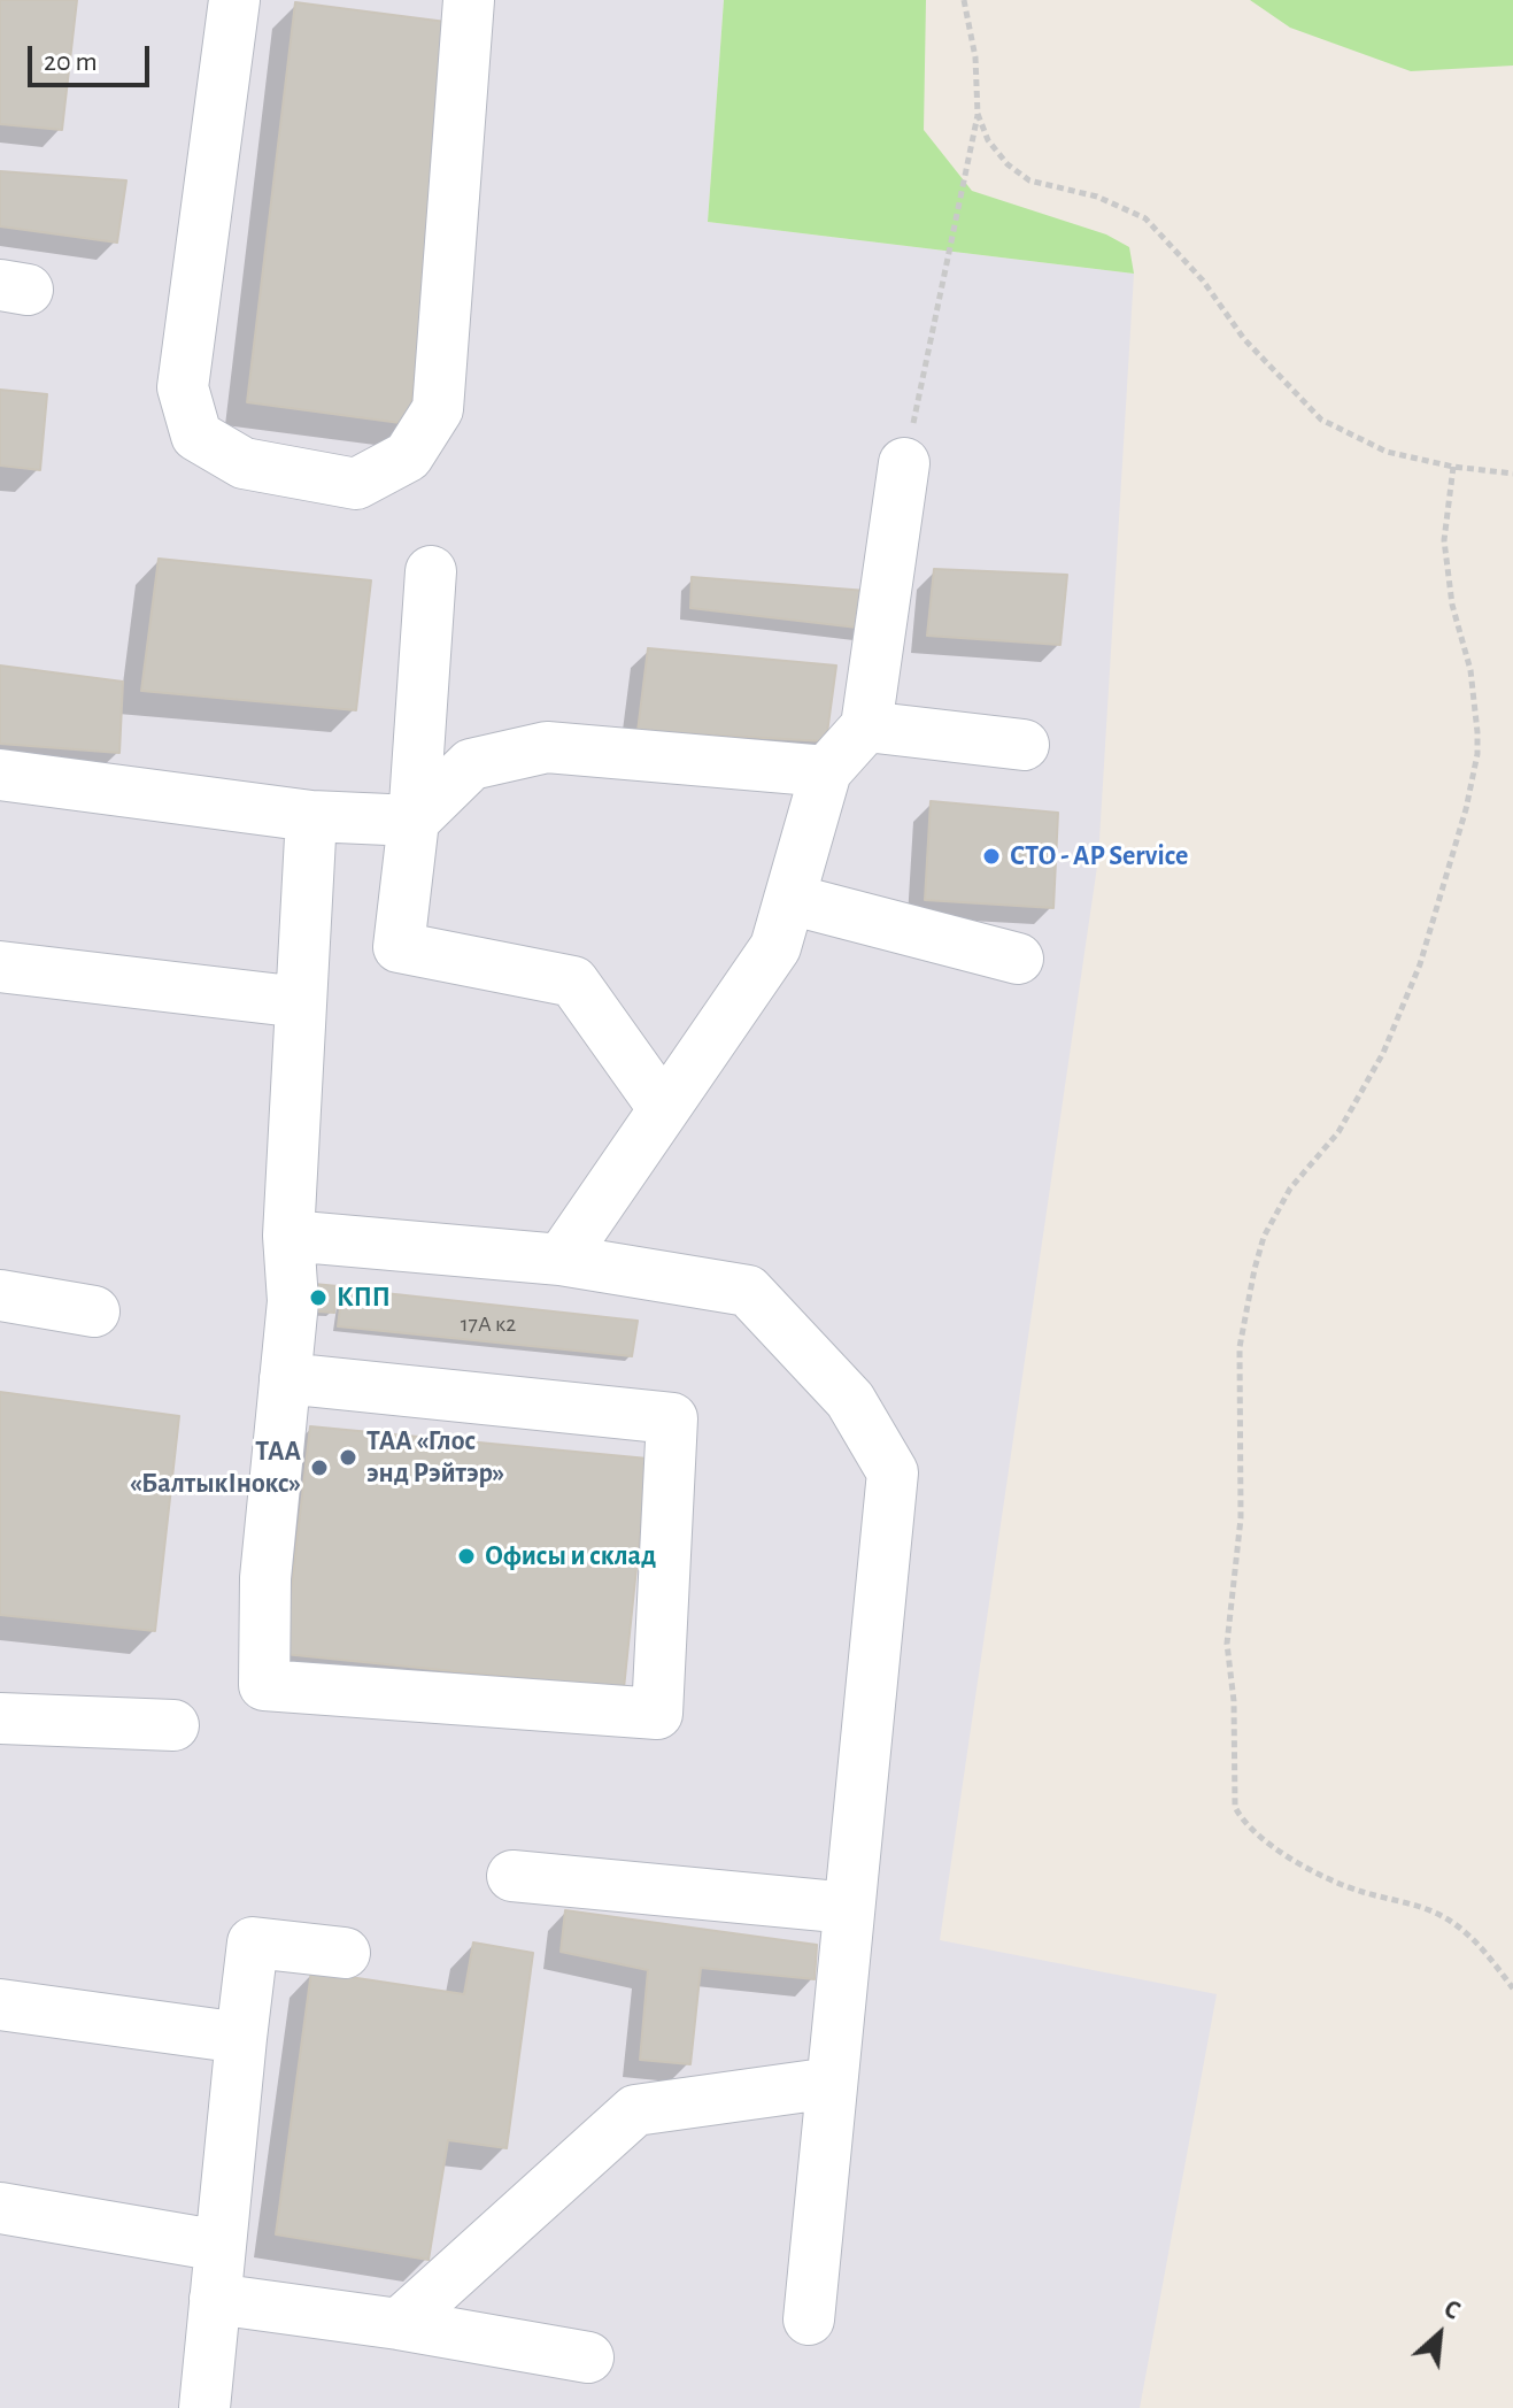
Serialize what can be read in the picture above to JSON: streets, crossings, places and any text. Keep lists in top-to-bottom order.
{
  "places": [
    "СТО - AP Service",
    "КПП",
    "ТАА «Глос энд Рэйтэр»",
    "ТАА «БалтыкІнокс»",
    "Офисы и склад"
  ],
  "house_numbers": ["17А к2"],
  "scale_bar": "20 m",
  "north": "top right"
}
